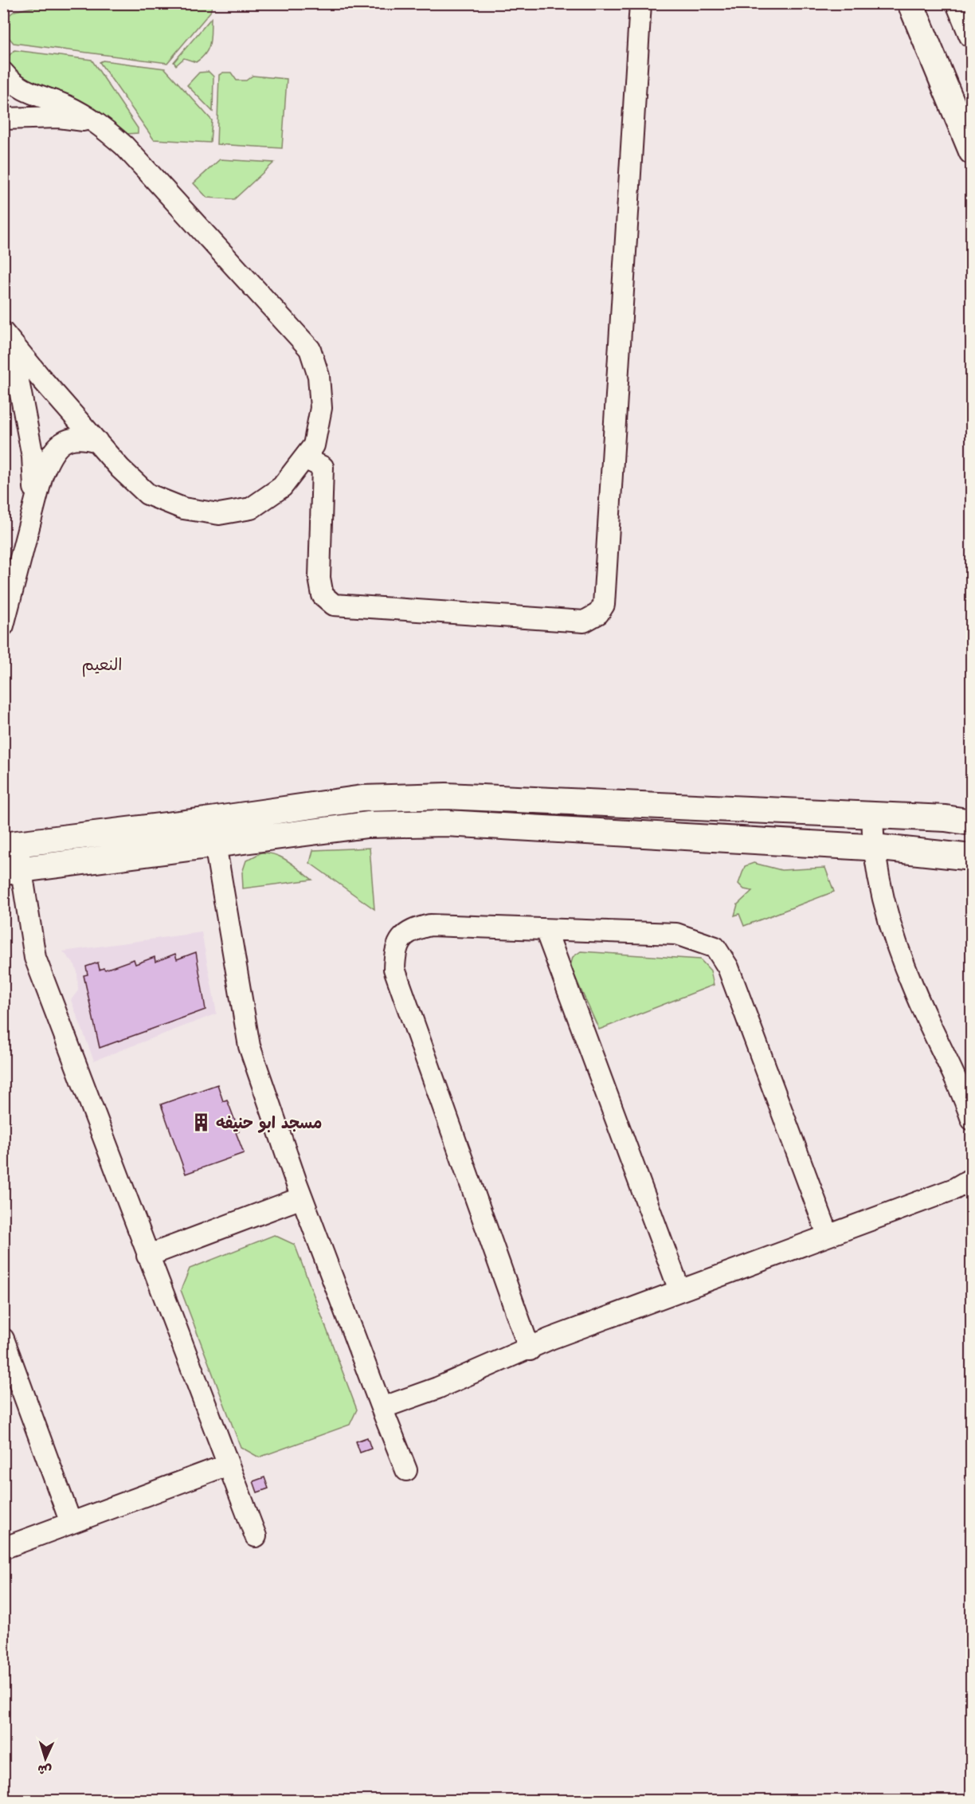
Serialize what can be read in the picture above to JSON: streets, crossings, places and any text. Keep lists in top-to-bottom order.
{
  "districts": ["النعيم"],
  "places": {
    "building": ["مسجد ابو حنيفه"]
  },
  "north": "bottom"
}
